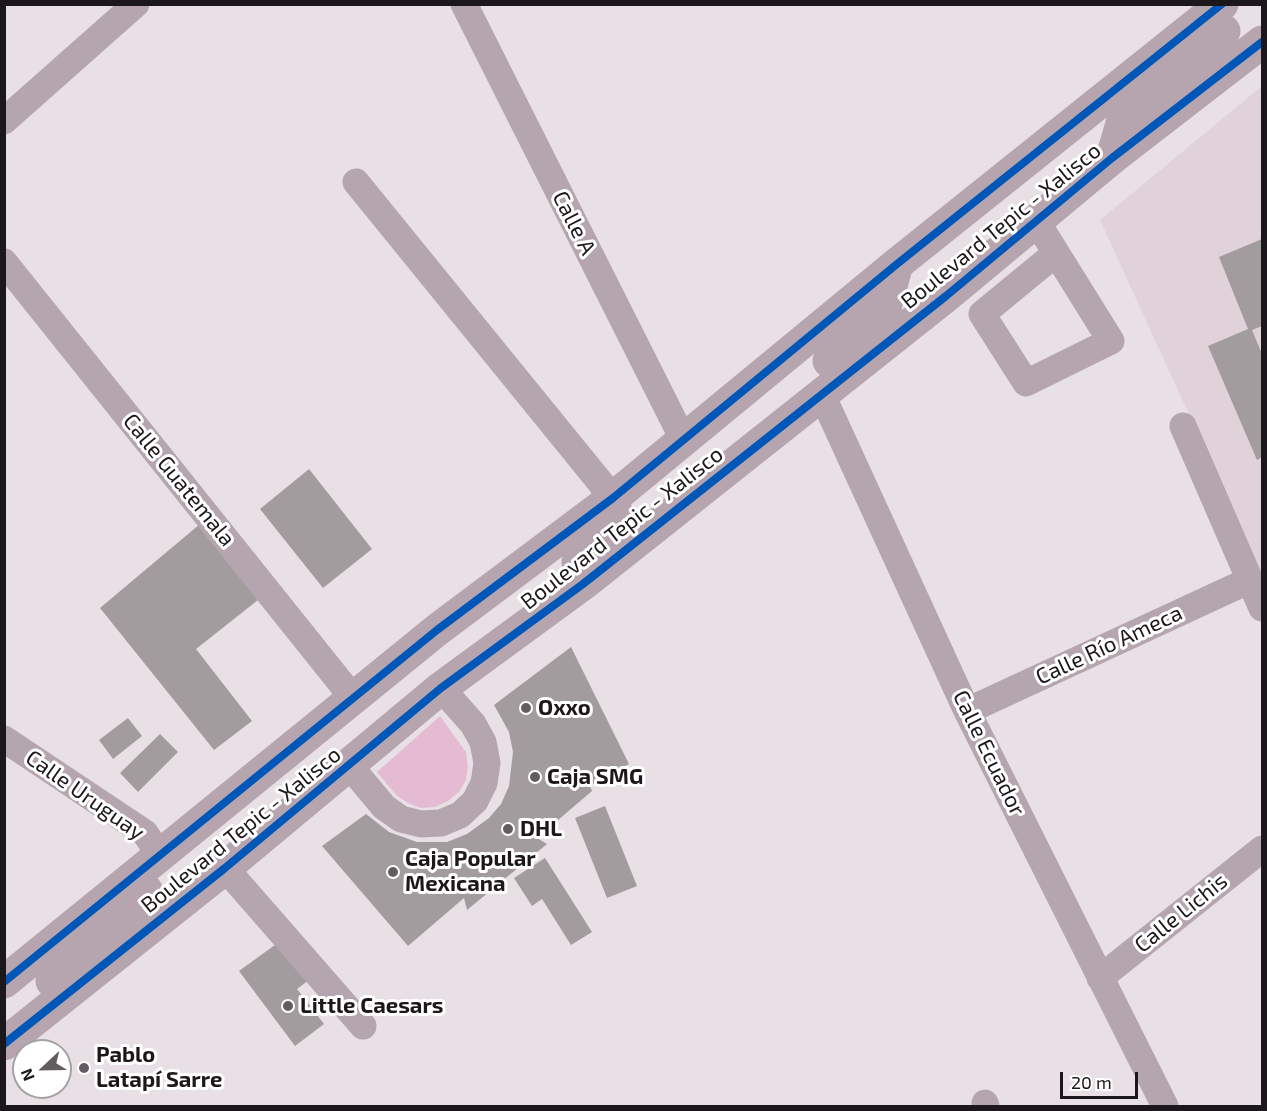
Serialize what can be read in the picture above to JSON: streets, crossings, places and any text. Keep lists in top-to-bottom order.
{
  "streets": {
    "main road": ["Boulevard Tepic - Xalisco"],
    "street": [
      "Calle A",
      "Calle Guatemala",
      "Calle Río Ameca",
      "Calle Ecuador",
      "Calle Uruguay",
      "Calle Lichis"
    ]
  },
  "crossings": [
    ["Calle A", "Boulevard Tepic - Xalisco"],
    ["Boulevard Tepic - Xalisco", "Calle Guatemala"],
    ["Boulevard Tepic - Xalisco", "Calle Ecuador"],
    ["Boulevard Tepic - Xalisco", "Calle Uruguay"],
    ["Calle Río Ameca", "Calle Ecuador"],
    ["Calle Ecuador", "Calle Lichis"]
  ],
  "places": [
    "Oxxo",
    "Caja SMG",
    "DHL",
    "Caja Popular Mexicana",
    "Little Caesars",
    "Pablo Latapí Sarre"
  ],
  "scale_bar": "20 m",
  "north": "left"
}
